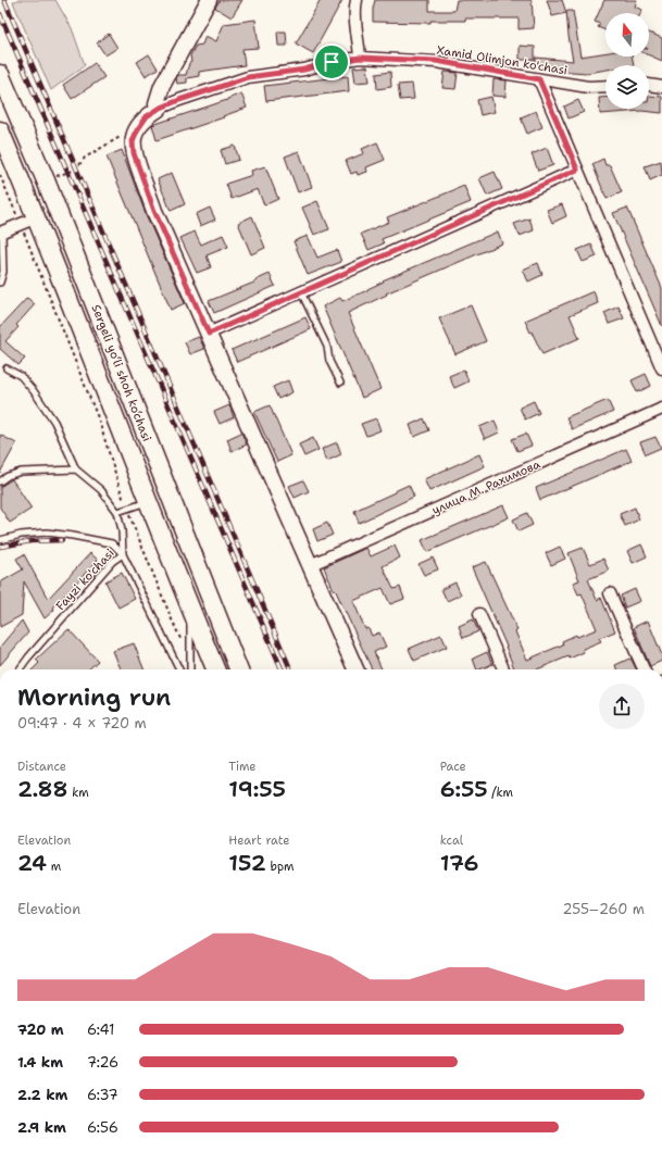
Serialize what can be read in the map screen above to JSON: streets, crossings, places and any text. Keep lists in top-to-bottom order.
{
  "streets": {
    "main road": ["Sergeli yo‘li shoh ko‘chasi"],
    "street": ["Xamid Olimjon ko'chasi", "улица М. Рахимова"],
    "lane": ["Fayzi ko'chasi"]
  },
  "north": "top",
  "page": {
    "heading": ["Morning run", "09:47 · 4 × 720 m"],
    "stats": [
      ["Distance", "2.88 km"],
      ["Time", "19:55"],
      ["Pace", "6:55 /km"],
      ["Elevation", "24 m"],
      ["Heart rate", "152 bpm"],
      ["kcal", "176"]
    ],
    "chart": ["Elevation", "255–260 m"],
    "list": [
      {
        "name": "720 m",
        "note": "6:41"
      },
      {
        "name": "1.4 km",
        "note": "7:26"
      },
      {
        "name": "2.2 km",
        "note": "6:37"
      },
      {
        "name": "2.9 km",
        "note": "6:56"
      }
    ]
  }
}
